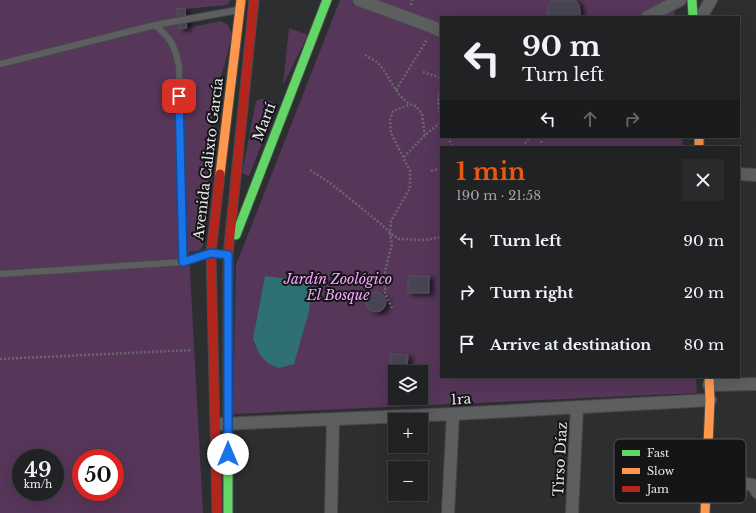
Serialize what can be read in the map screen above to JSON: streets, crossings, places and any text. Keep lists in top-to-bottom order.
{
  "streets": {
    "main road": ["Martí", "Avenida Calixto García"],
    "street": ["1ra", "Tirso Díaz"]
  },
  "crossings": [
    ["Martí", "Avenida Calixto García"],
    ["Avenida Calixto García", "1ra"],
    ["1ra", "Tirso Díaz"]
  ],
  "parks": ["Jardín Zoológico El Bosque"],
  "legend": ["Fast", "Slow", "Jam"],
  "page": {
    "turn": ["90 m", "Turn left"],
    "heading": ["1 min", "190 m · 21:58"],
    "list": [
      {
        "name": "Turn left",
        "value": "90 m"
      },
      {
        "name": "Turn right",
        "value": "20 m"
      },
      {
        "name": "Arrive at destination",
        "value": "80 m"
      }
    ],
    "map_buttons": ["+", "−"],
    "speed": "49 km/h",
    "limit": "50"
  }
}
